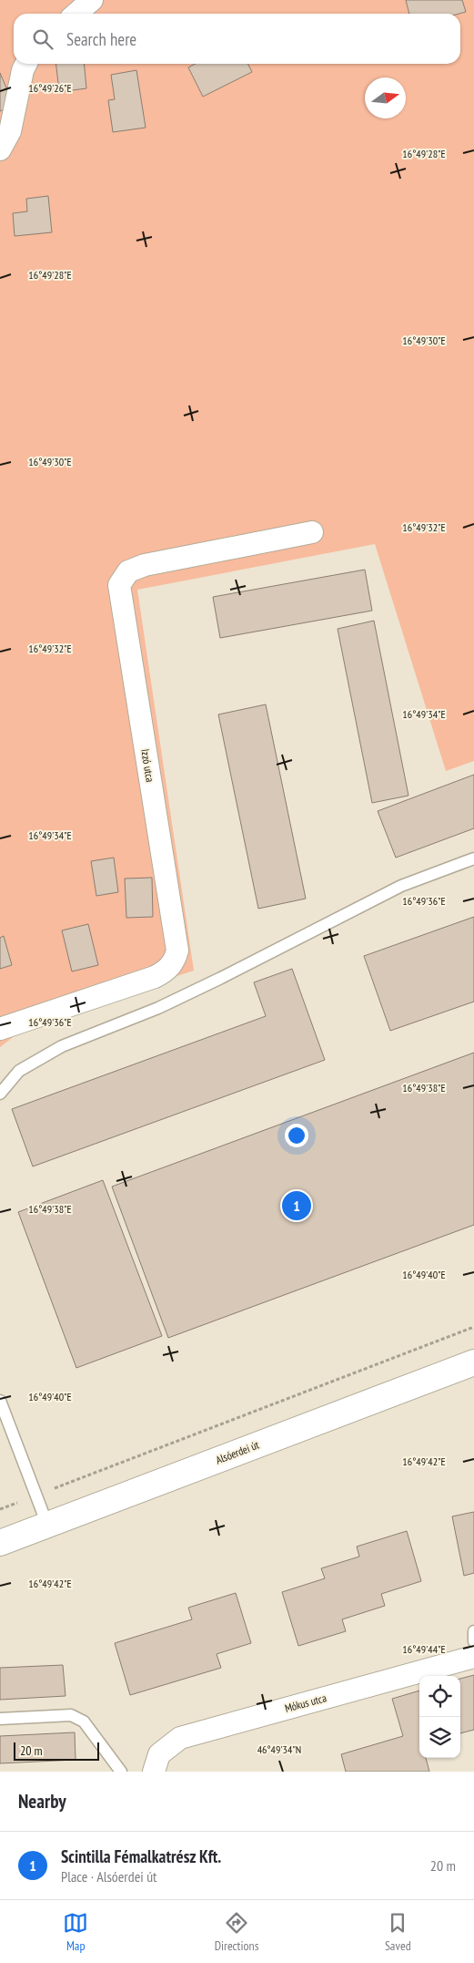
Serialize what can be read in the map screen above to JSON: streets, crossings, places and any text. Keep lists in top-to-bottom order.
{
  "streets": {
    "main road": ["Alsóerdei út"],
    "street": ["Izzó utca", "Mókus utca"]
  },
  "scale_bar": "20 m",
  "north": "right",
  "page": {
    "search": "Search here",
    "pins": "1",
    "scale": "20 m",
    "heading": "Nearby",
    "list": [
      {
        "mark": "1",
        "name": "Scintilla Fémalkatrész Kft.",
        "note": "Place · Alsóerdei út",
        "value": "20 m"
      }
    ],
    "nav": ["Map", "Directions", "Saved"]
  },
  "coordinates": [
    "16°49'26\"E",
    "16°49'28\"E",
    "16°49'30\"E",
    "16°49'32\"E",
    "16°49'34\"E",
    "16°49'36\"E",
    "16°49'38\"E",
    "16°49'40\"E",
    "16°49'42\"E",
    "16°49'44\"E",
    "46°49'34\"N"
  ]
}
